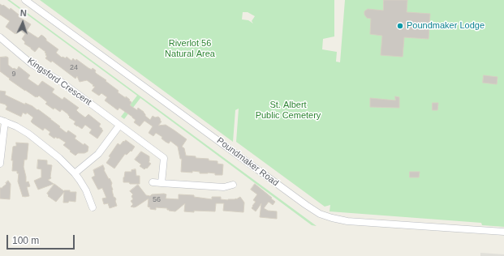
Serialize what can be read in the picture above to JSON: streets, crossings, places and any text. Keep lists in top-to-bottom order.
{
  "streets": {
    "street": ["Kingsford Crescent", "Poundmaker Road"]
  },
  "parks": ["Riverlot 56 Natural Area", "St. Albert Public Cemetery"],
  "places": ["Poundmaker Lodge"],
  "house_numbers": ["24", "9", "56"],
  "scale_bar": "100 m",
  "north": "top"
}
